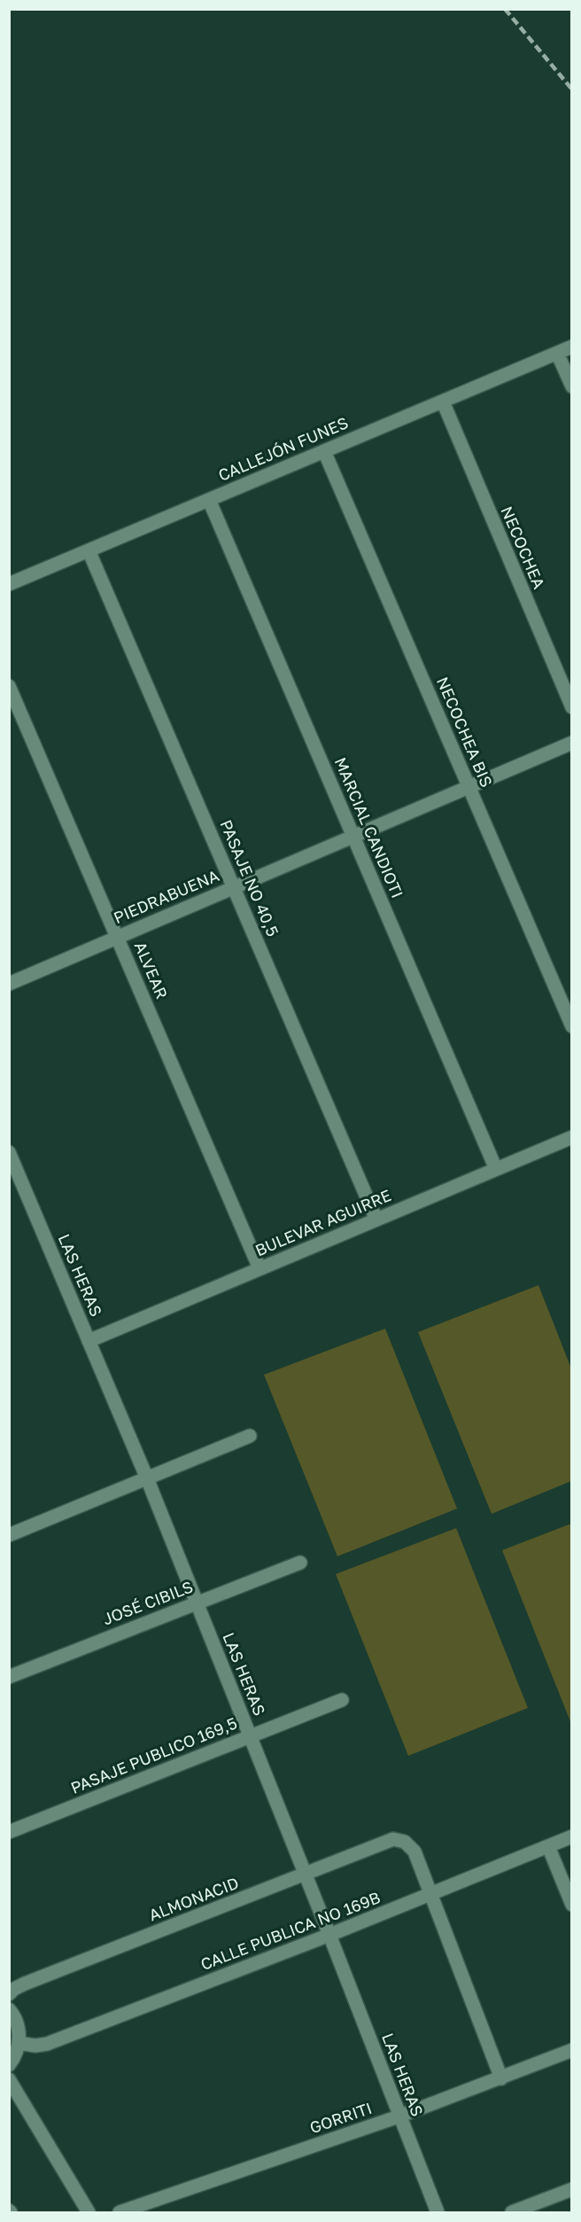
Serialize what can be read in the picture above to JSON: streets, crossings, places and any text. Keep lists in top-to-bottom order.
{
  "streets": {
    "street": [
      "CALLEJÓN FUNES",
      "NECOCHEA",
      "NECOCHEA BIS",
      "MARCIAL CANDIOTI",
      "PASAJE NO 40,5",
      "PIEDRABUENA",
      "ALVEAR",
      "BULEVAR AGUIRRE",
      "LAS HERAS",
      "JOSÉ CIBILS",
      "PASAJE PUBLICO 169,5",
      "ALMONACID",
      "CALLE PUBLICA NO 169B",
      "GORRITI"
    ]
  },
  "crossings": [
    ["CALLEJÓN FUNES", "NECOCHEA"],
    ["CALLEJÓN FUNES", "NECOCHEA BIS"],
    ["CALLEJÓN FUNES", "MARCIAL CANDIOTI"],
    ["CALLEJÓN FUNES", "PASAJE NO 40,5"],
    ["NECOCHEA BIS", "PIEDRABUENA"],
    ["MARCIAL CANDIOTI", "PIEDRABUENA"],
    ["MARCIAL CANDIOTI", "BULEVAR AGUIRRE"],
    ["PASAJE NO 40,5", "PIEDRABUENA"],
    ["PASAJE NO 40,5", "BULEVAR AGUIRRE"],
    ["PIEDRABUENA", "ALVEAR"],
    ["ALVEAR", "BULEVAR AGUIRRE"],
    ["BULEVAR AGUIRRE", "LAS HERAS"],
    ["LAS HERAS", "JOSÉ CIBILS"],
    ["LAS HERAS", "PASAJE PUBLICO 169,5"],
    ["LAS HERAS", "ALMONACID"],
    ["LAS HERAS", "CALLE PUBLICA NO 169B"],
    ["LAS HERAS", "GORRITI"],
    ["ALMONACID", "CALLE PUBLICA NO 169B"]
  ]
}
